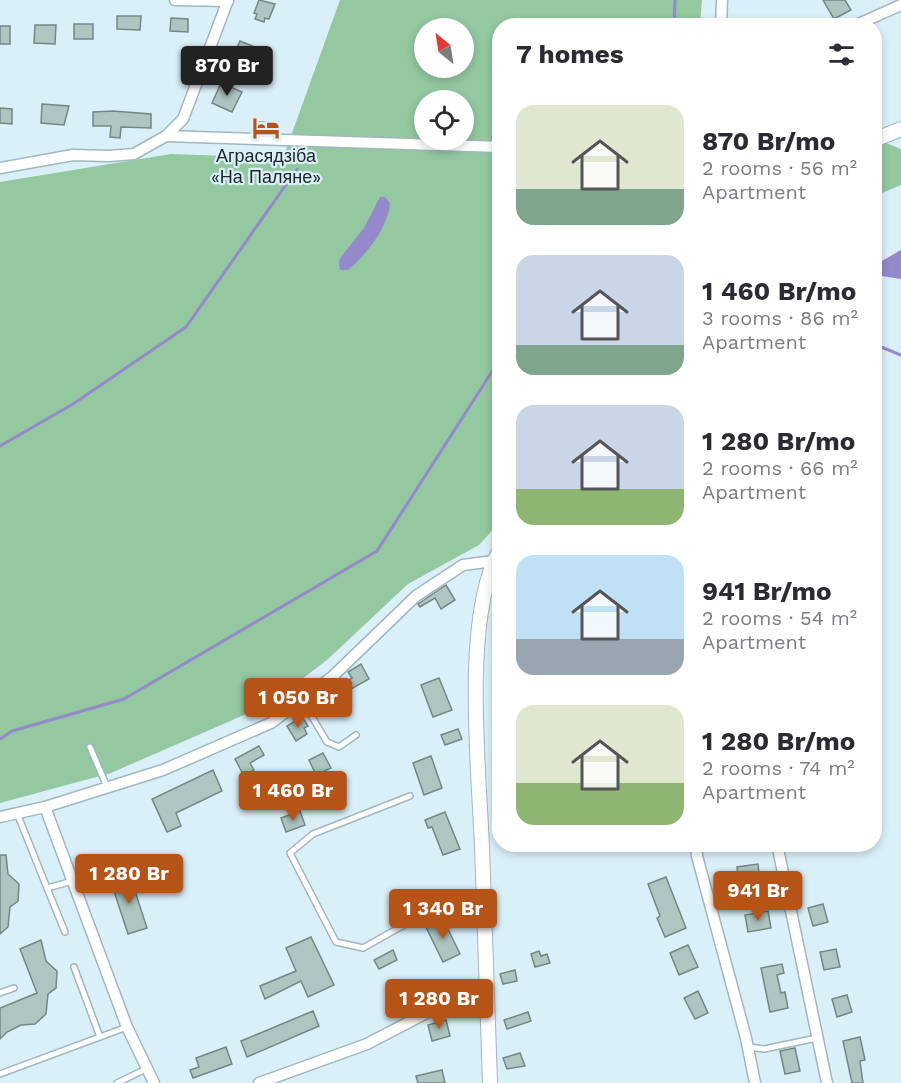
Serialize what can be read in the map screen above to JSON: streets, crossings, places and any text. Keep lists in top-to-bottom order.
{
  "places": {
    "hotel": ["Аграсядзіба «На Паляне»"]
  },
  "north": "top left",
  "page": {
    "heading": "7 homes",
    "price": [
      "870 Br",
      "1 050 Br",
      "1 460 Br",
      "1 280 Br",
      "941 Br",
      "1 340 Br",
      "1 280 Br"
    ],
    "list": [
      {
        "name": "870 Br/mo",
        "note": "2 rooms · 56 m² · Apartment"
      },
      {
        "name": "1 460 Br/mo",
        "note": "3 rooms · 86 m² · Apartment"
      },
      {
        "name": "1 280 Br/mo",
        "note": "2 rooms · 66 m² · Apartment"
      },
      {
        "name": "941 Br/mo",
        "note": "2 rooms · 54 m² · Apartment"
      },
      {
        "name": "1 280 Br/mo",
        "note": "2 rooms · 74 m² · Apartment"
      }
    ]
  }
}
